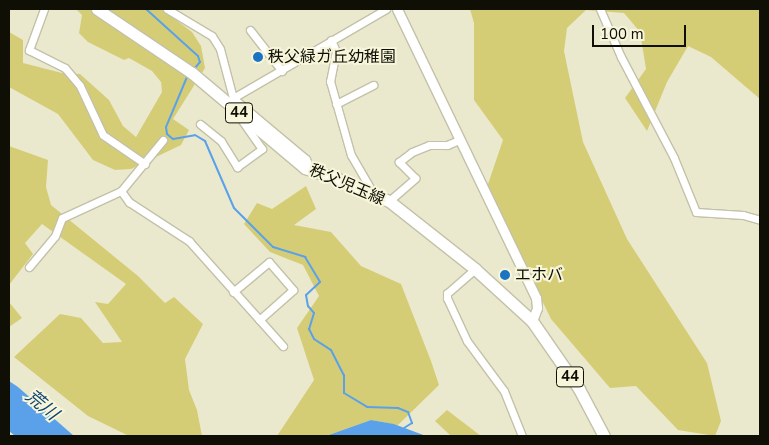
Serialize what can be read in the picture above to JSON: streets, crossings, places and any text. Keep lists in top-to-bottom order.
{
  "streets": {
    "main road": ["44", "秩父児玉線"]
  },
  "water": ["荒川"],
  "places": ["秩父緑ガ丘幼稚園", "エホバ"],
  "scale_bar": "100 m"
}
